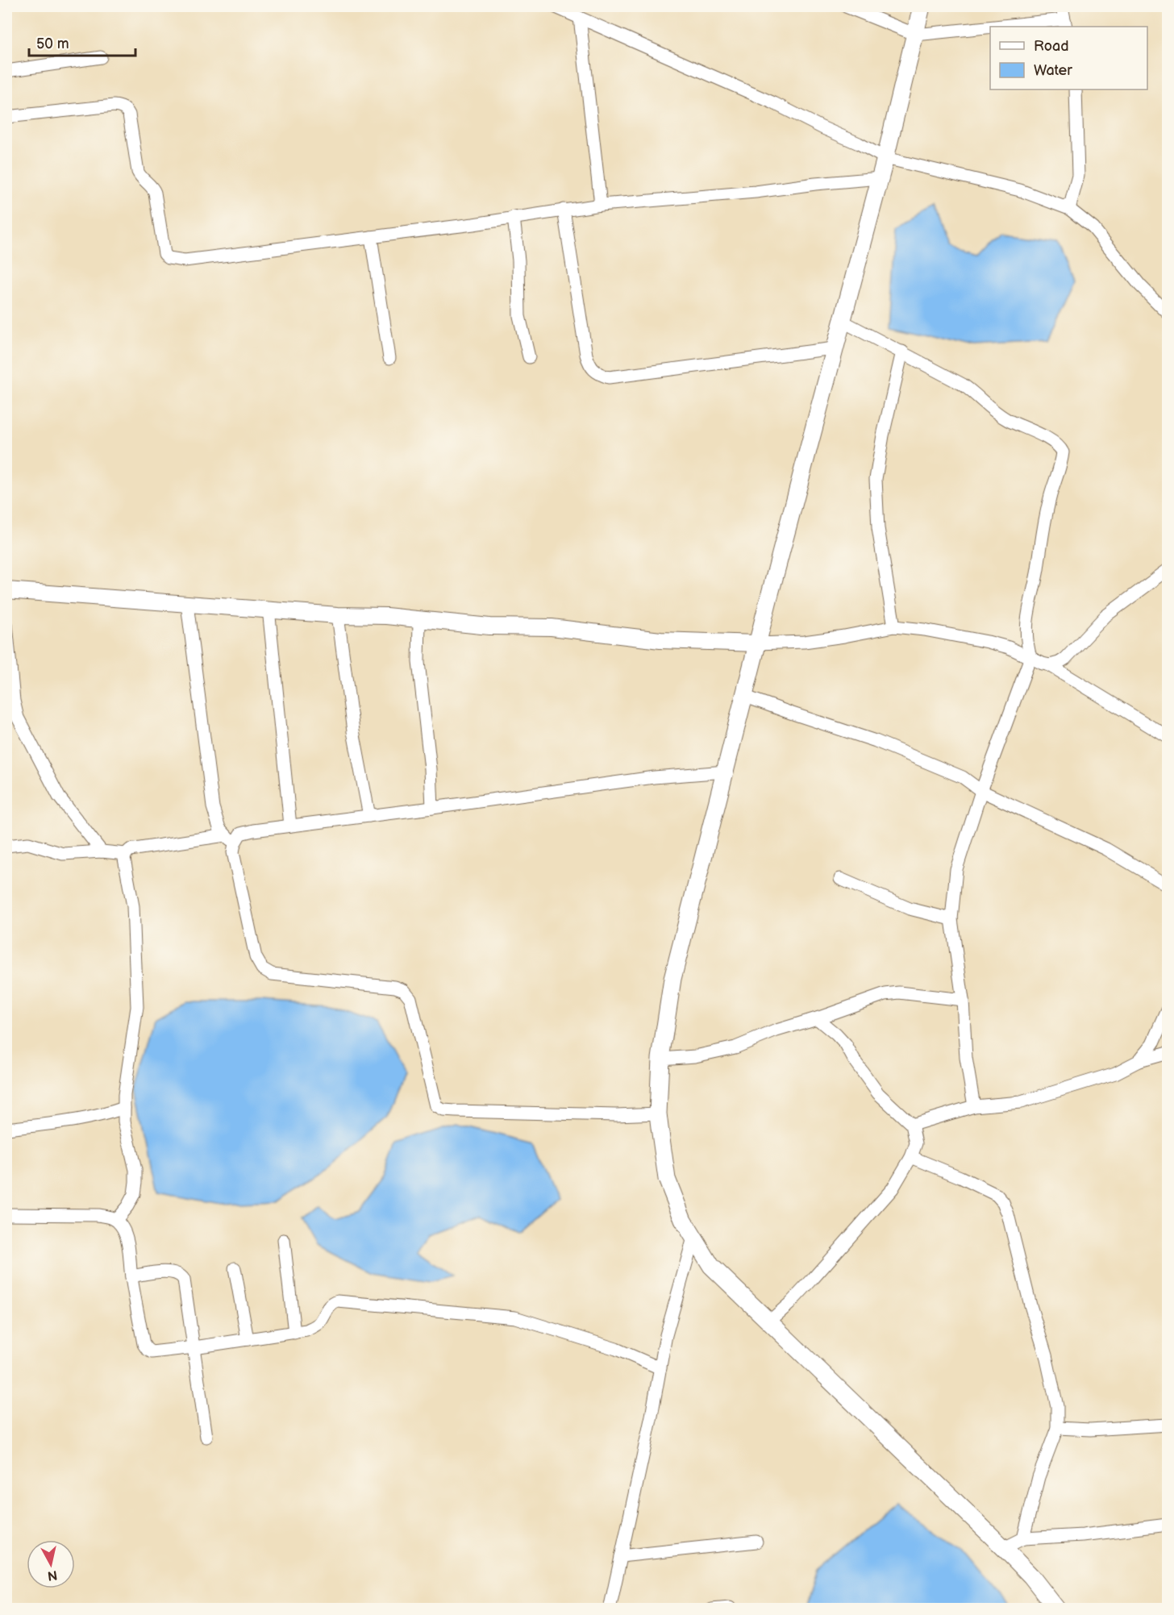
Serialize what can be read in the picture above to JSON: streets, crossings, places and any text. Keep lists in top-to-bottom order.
{
  "legend": ["Road", "Water"],
  "scale_bar": "50 m",
  "north": "bottom"
}
